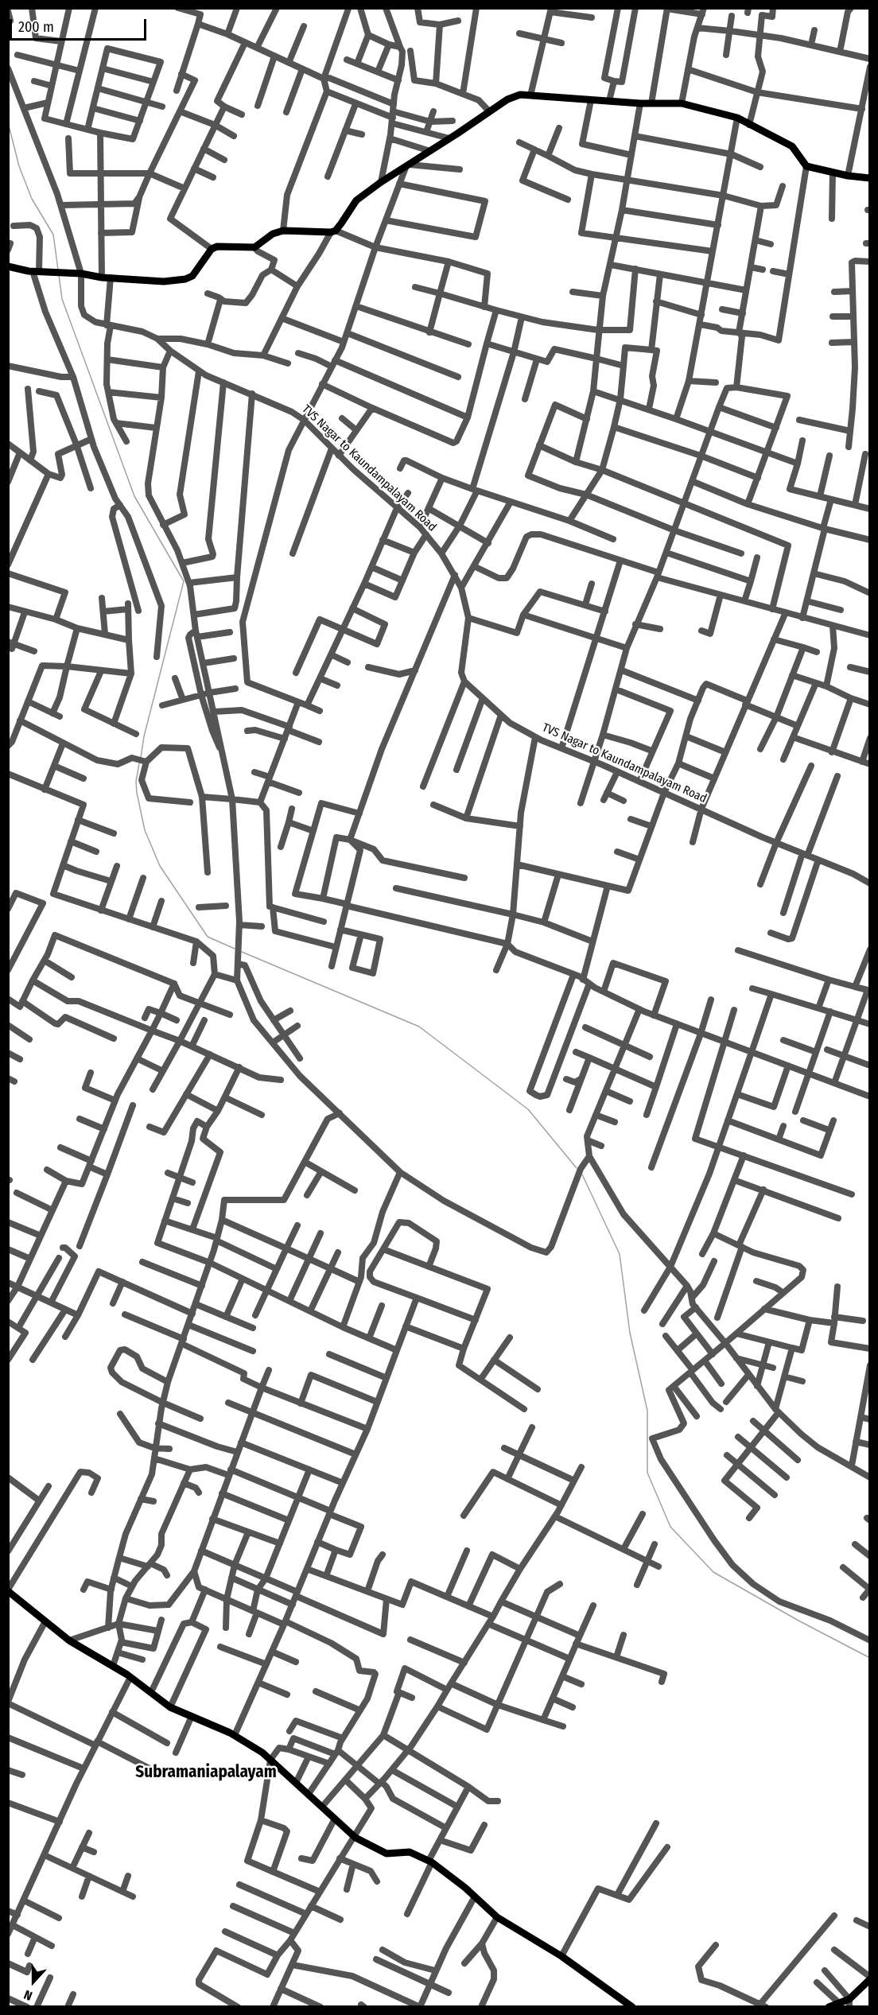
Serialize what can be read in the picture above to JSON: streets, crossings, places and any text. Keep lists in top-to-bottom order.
{
  "streets": {
    "street": ["TVS Nagar to Kaundampalayam Road"]
  },
  "districts": ["Subramaniapalayam"],
  "scale_bar": "200 m",
  "north": "bottom"
}
